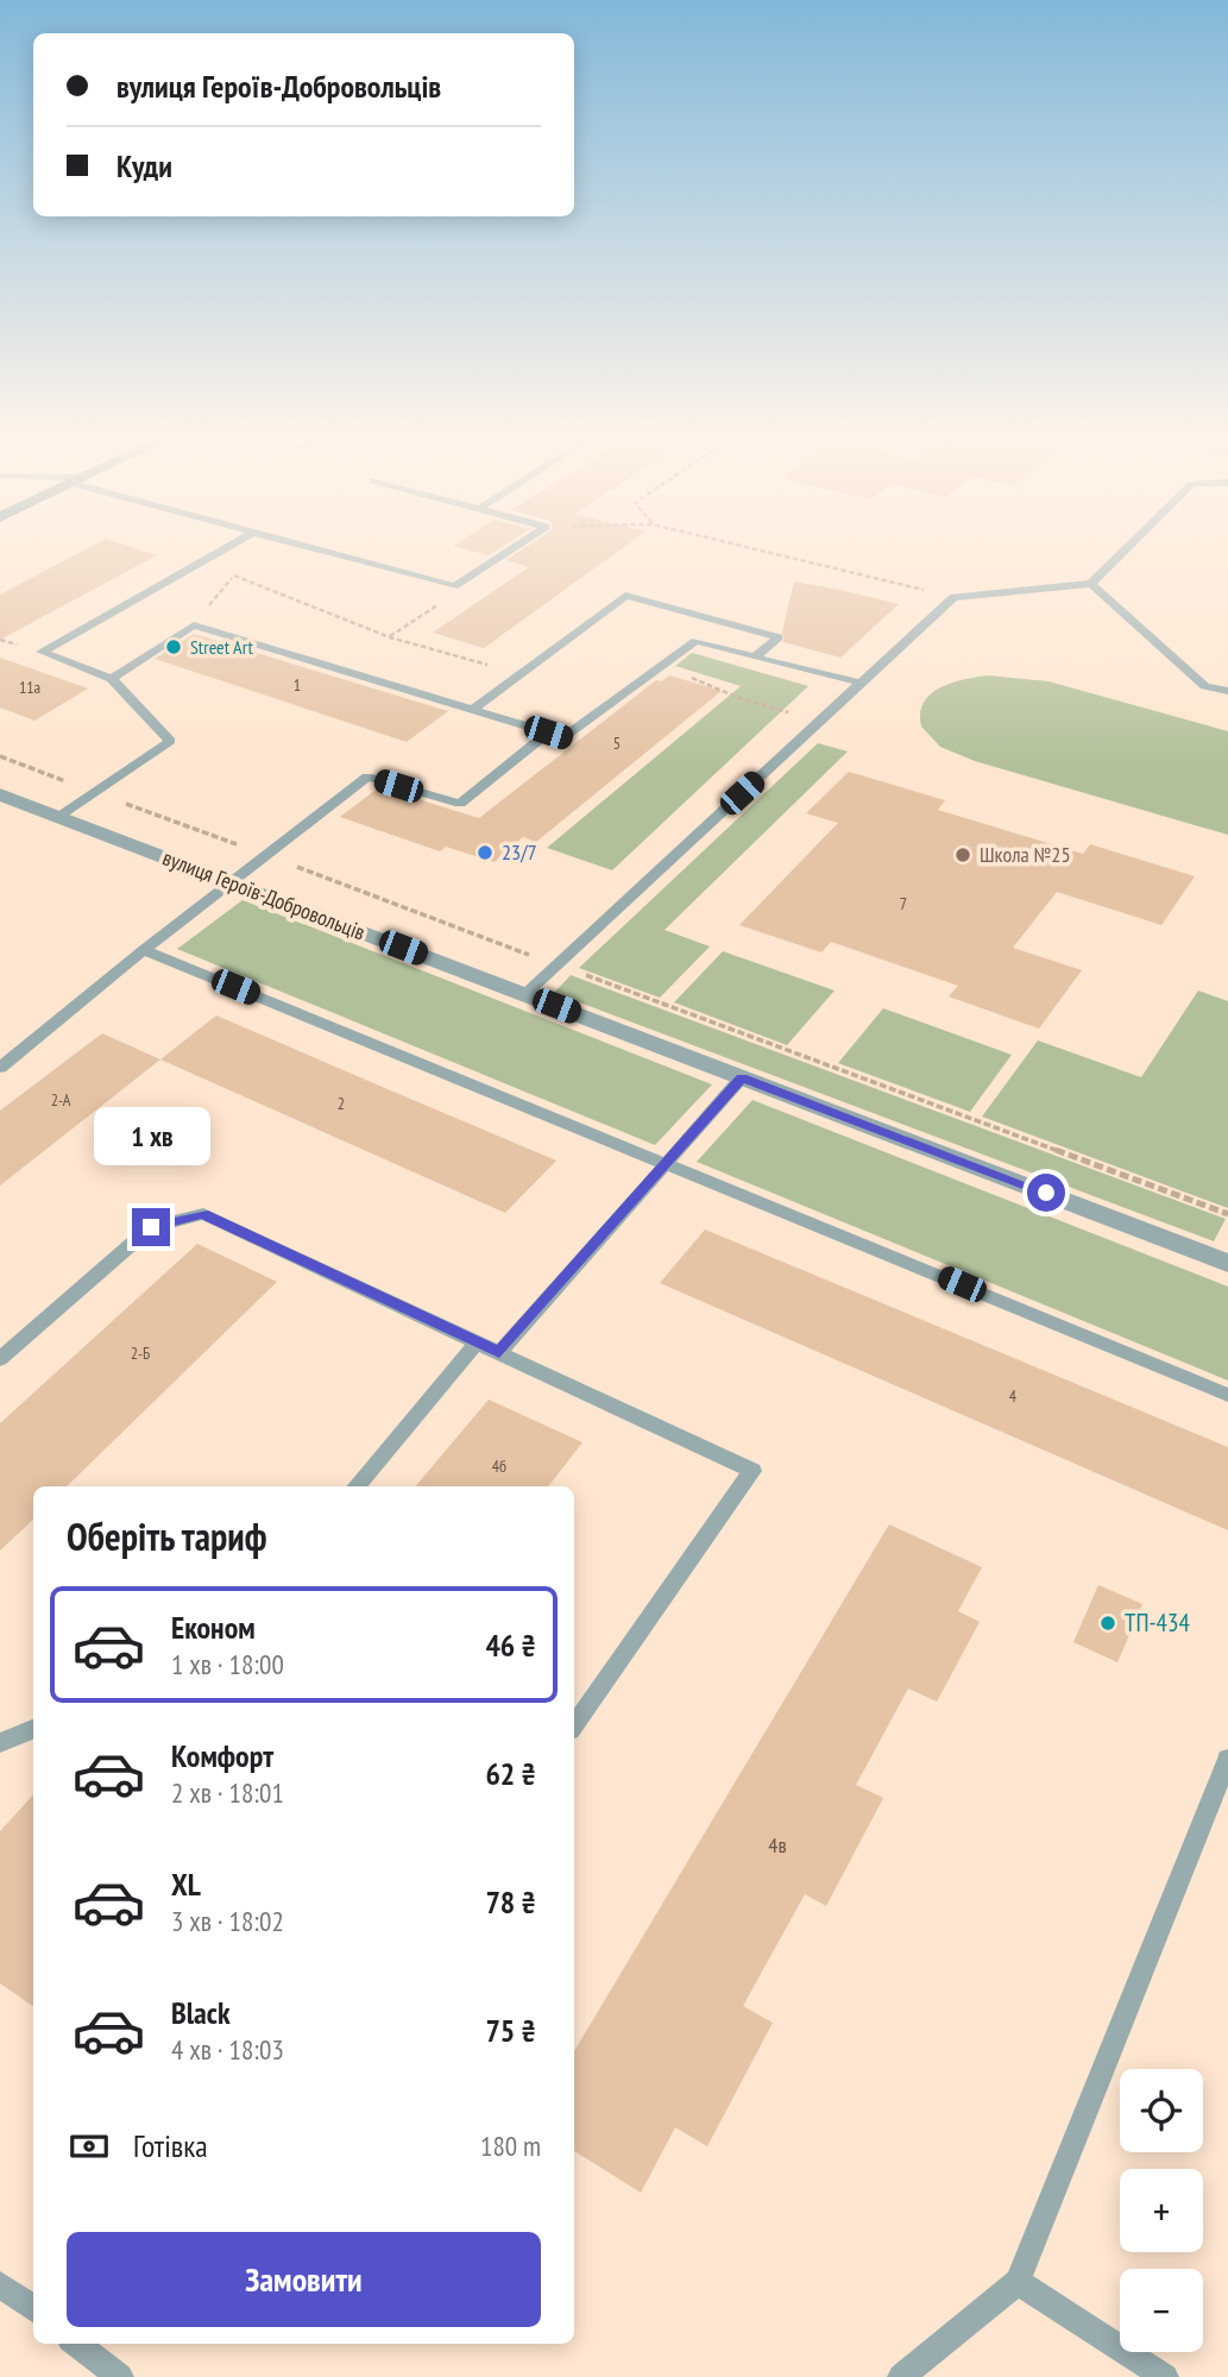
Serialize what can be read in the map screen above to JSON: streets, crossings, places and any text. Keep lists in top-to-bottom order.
{
  "streets": {
    "street": ["вулиця Героїв-Добровольців"]
  },
  "places": [
    "Street Art",
    "23/7",
    "Школа №25",
    "ТП-434"
  ],
  "house_numbers": [
    "1",
    "11а",
    "5",
    "7",
    "2-А",
    "2",
    "2-Б",
    "4",
    "4б",
    "4в"
  ],
  "page": {
    "banner": ["вулиця Героїв-Добровольців", "Куди"],
    "bubble": "1 хв",
    "heading": "Оберіть тариф",
    "list": [
      {
        "name": "Економ",
        "note": "1 хв · 18:00",
        "value": "46 ₴"
      },
      {
        "name": "Комфорт",
        "note": "2 хв · 18:01",
        "value": "62 ₴"
      },
      {
        "name": "XL",
        "note": "3 хв · 18:02",
        "value": "78 ₴"
      },
      {
        "name": "Black",
        "note": "4 хв · 18:03",
        "value": "75 ₴"
      }
    ],
    "map_buttons": ["+", "−"],
    "pay": ["Готівка", "180 m"],
    "buttons": "Замовити"
  }
}
